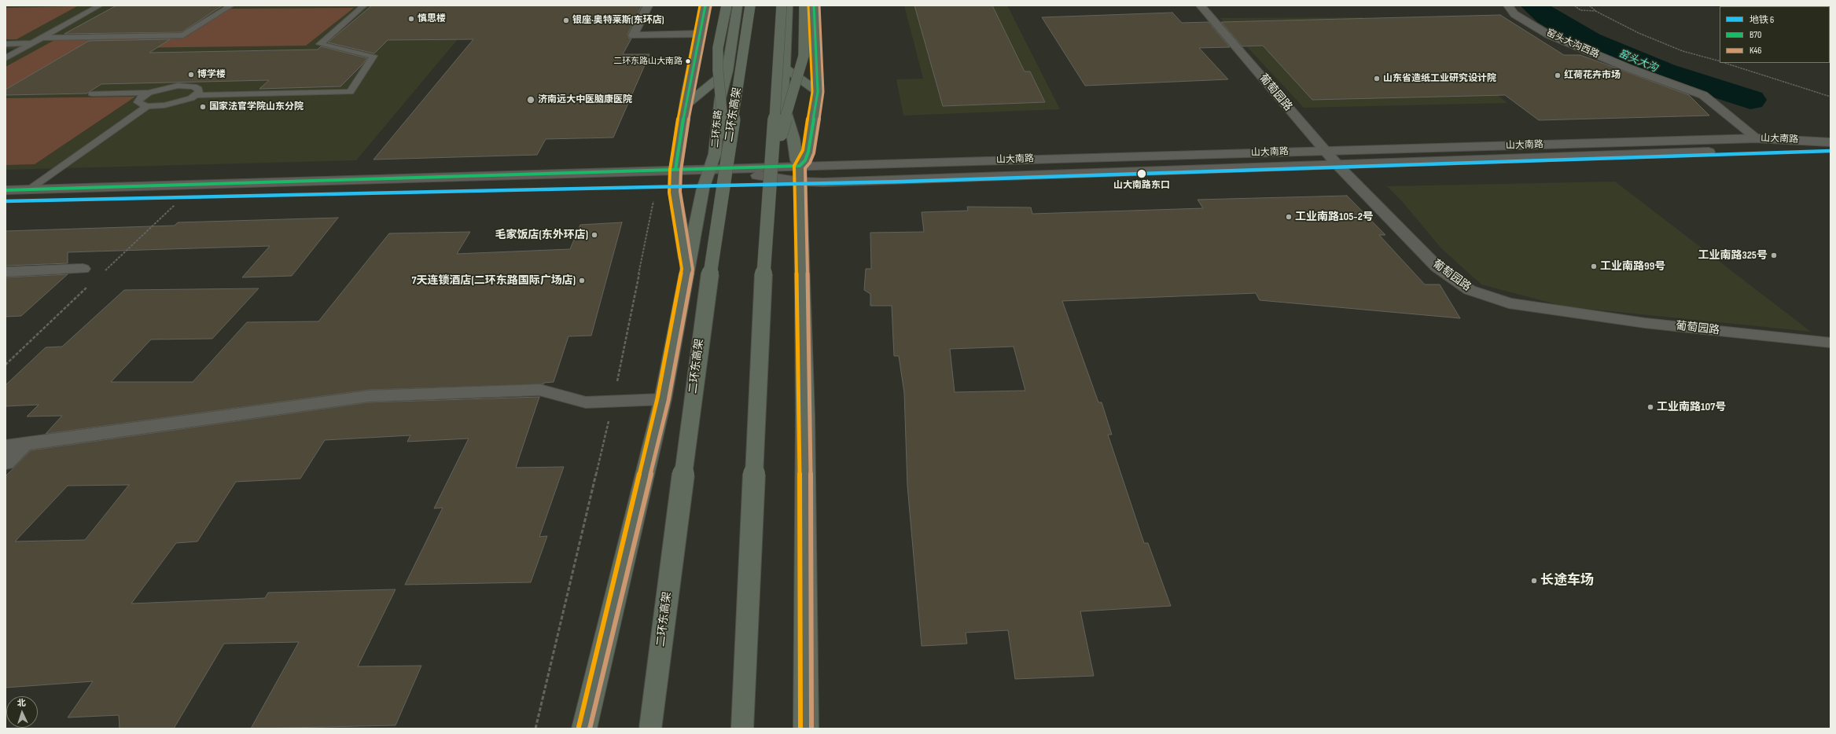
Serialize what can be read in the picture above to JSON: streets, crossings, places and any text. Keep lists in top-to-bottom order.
{
  "streets": {
    "highway": ["二环东高架", "二环东路"],
    "main road": ["窑头大沟西路", "葡萄园路", "山大南路"]
  },
  "crossings": [
    ["窑头大沟西路", "山大南路"],
    ["葡萄园路", "山大南路"],
    ["二环东路", "山大南路"]
  ],
  "water": ["窑头大沟"],
  "places": [
    "慎思楼",
    "银座·奥特莱斯(东环店)",
    "二环东路山大南路",
    "博学楼",
    "红荷花卉市场",
    "山东省造纸工业研究设计院",
    "济南远大中医脑康医院",
    "国家法官学院山东分院",
    "山大南路东口",
    "工业南路105-2号",
    "毛家饭店(东外环店)",
    "工业南路325号",
    "工业南路99号",
    "7天连锁酒店(二环东路国际广场店)",
    "工业南路107号",
    "长途车场"
  ],
  "lines": ["transit line B70", "transit line K46", "metro line 6"],
  "legend": ["地铁 6", "B70", "K46"],
  "north": "top"
}
